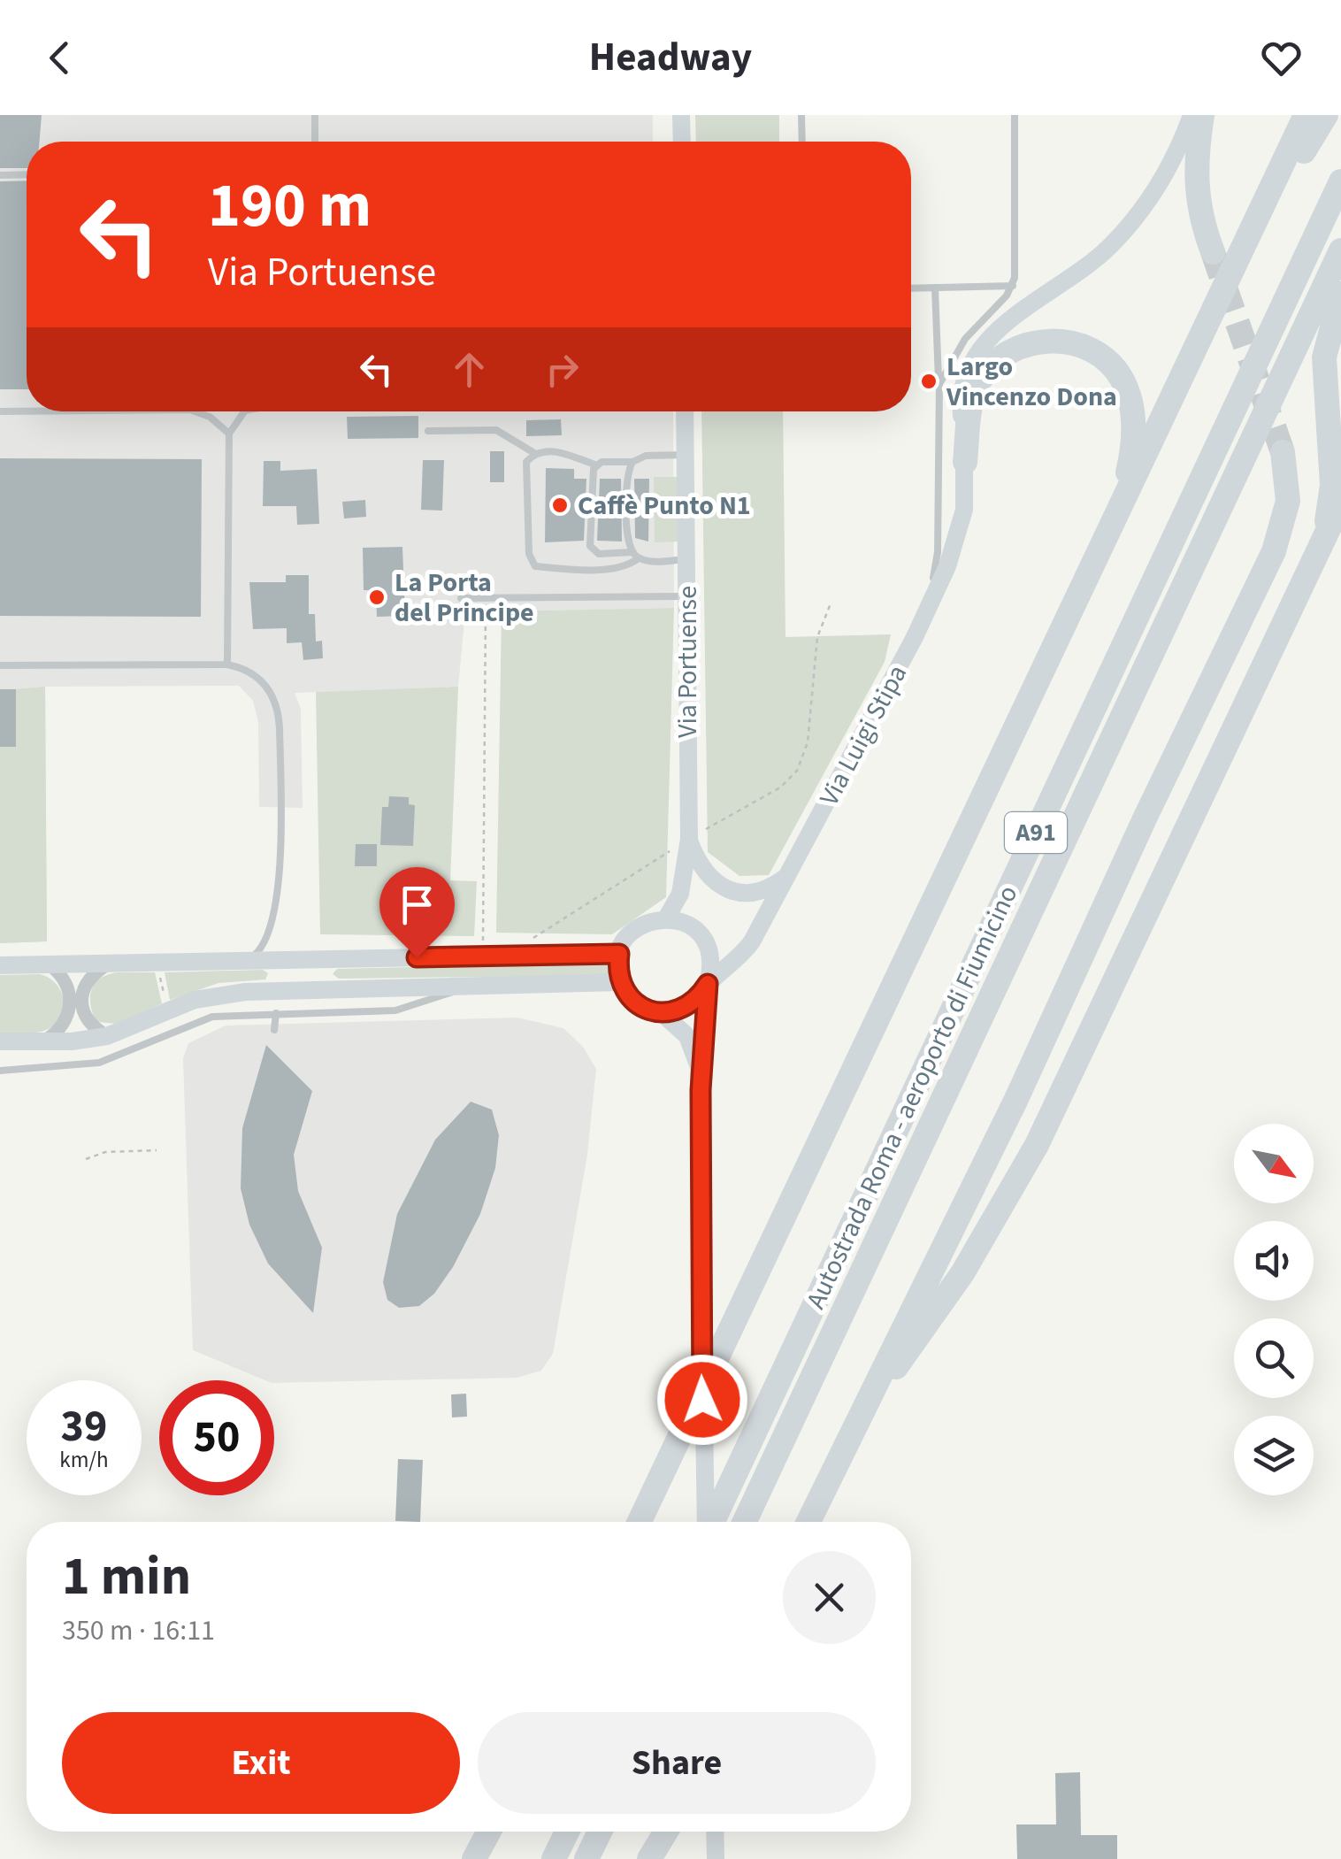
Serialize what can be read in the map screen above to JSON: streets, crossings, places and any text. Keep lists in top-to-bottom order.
{
  "streets": {
    "highway": ["A91", "Autostrada Roma - aeroporto di Fiumicino"],
    "main road": ["Via Portuense", "Via Luigi Stipa"]
  },
  "crossings": [
    ["Via Portuense", "Via Luigi Stipa"]
  ],
  "places": ["Largo Vincenzo Dona", "Caffè Punto N1", "La Porta del Principe"],
  "north": "bottom right",
  "page": {
    "header": "Headway",
    "turn": ["190 m", "Via Portuense"],
    "speed": "39 km/h",
    "limit": "50",
    "heading": ["1 min", "350 m · 16:11"],
    "buttons": ["Exit", "Share"]
  }
}
